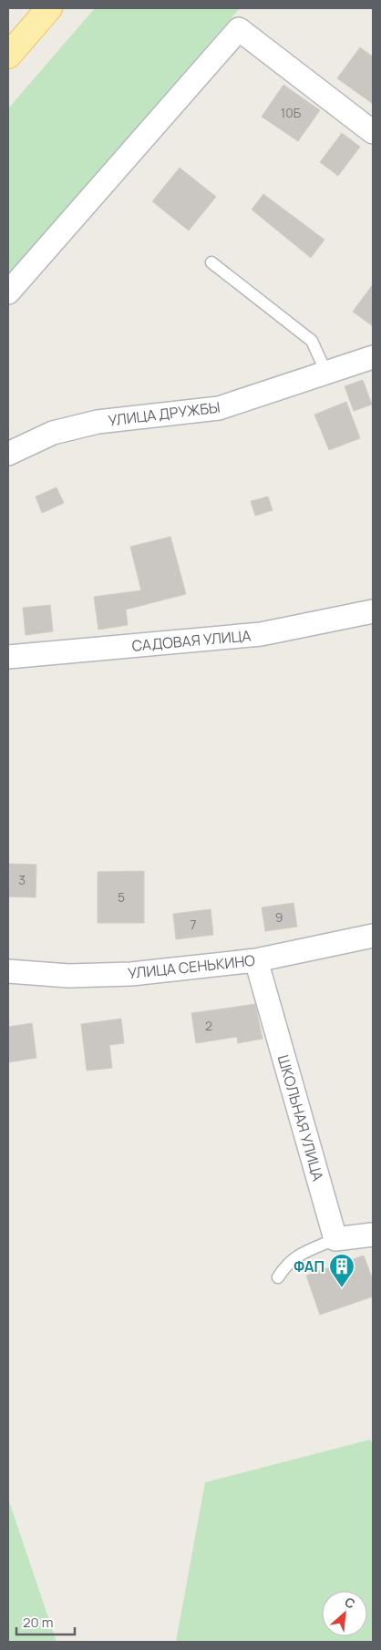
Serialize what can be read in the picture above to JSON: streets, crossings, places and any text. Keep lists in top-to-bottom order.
{
  "streets": {
    "street": [
      "УЛИЦА ДРУЖБЫ",
      "САДОВАЯ УЛИЦА",
      "УЛИЦА СЕНЬКИНО",
      "ШКОЛЬНАЯ УЛИЦА"
    ]
  },
  "crossings": [
    ["УЛИЦА СЕНЬКИНО", "ШКОЛЬНАЯ УЛИЦА"]
  ],
  "places": {
    "building": ["ФАП"]
  },
  "house_numbers": [
    "10Б",
    "3",
    "5",
    "9",
    "7",
    "2"
  ],
  "scale_bar": "20 m",
  "north": "top right"
}
